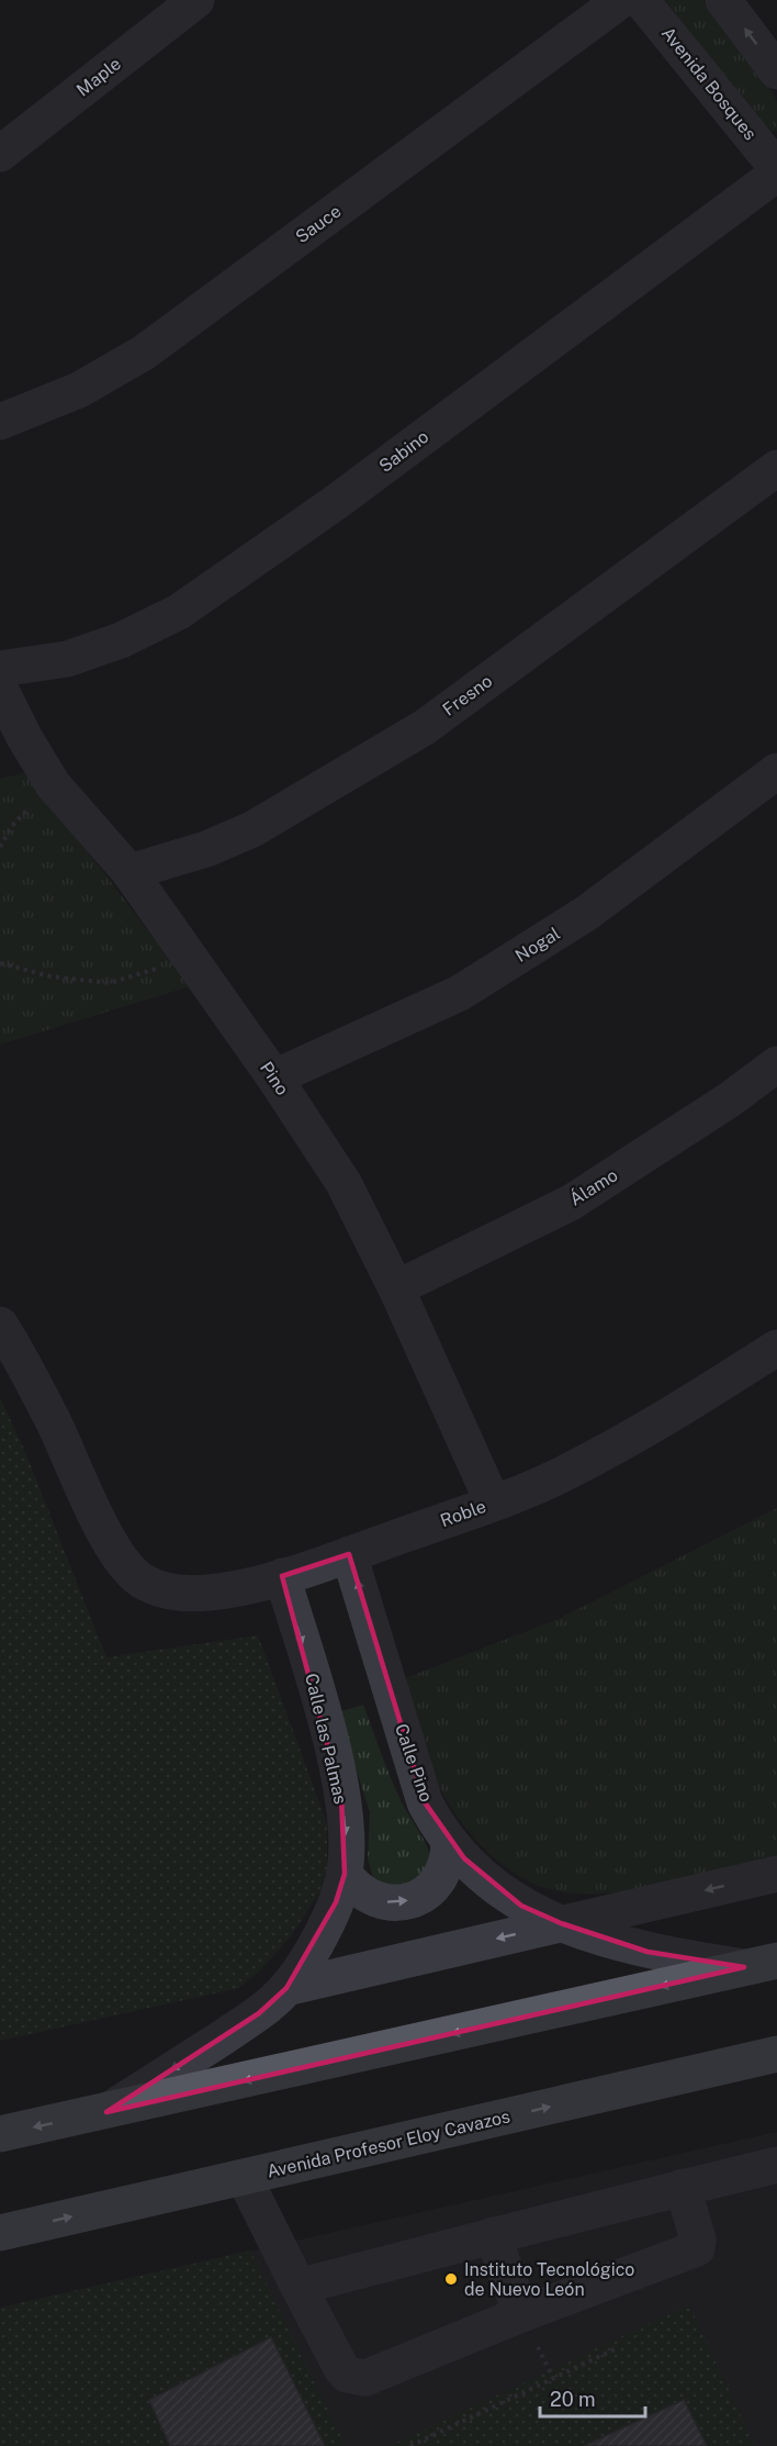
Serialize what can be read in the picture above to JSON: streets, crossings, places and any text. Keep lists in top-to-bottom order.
{
  "streets": {
    "main road": ["Avenida Profesor Eloy Cavazos"],
    "street": [
      "Maple",
      "Avenida Bosques",
      "Sauce",
      "Sabino",
      "Fresno",
      "Nogal",
      "Pino",
      "Álamo",
      "Roble",
      "Calle las Palmas",
      "Calle Pino"
    ]
  },
  "crossings": [
    ["Fresno", "Pino"],
    ["Nogal", "Pino"],
    ["Pino", "Álamo"],
    ["Pino", "Roble"],
    ["Roble", "Calle las Palmas"],
    ["Roble", "Calle Pino"]
  ],
  "one_way": ["Calle las Palmas", "Calle Pino"],
  "places": ["Instituto Tecnológico de Nuevo León"],
  "scale_bar": "20 m"
}
